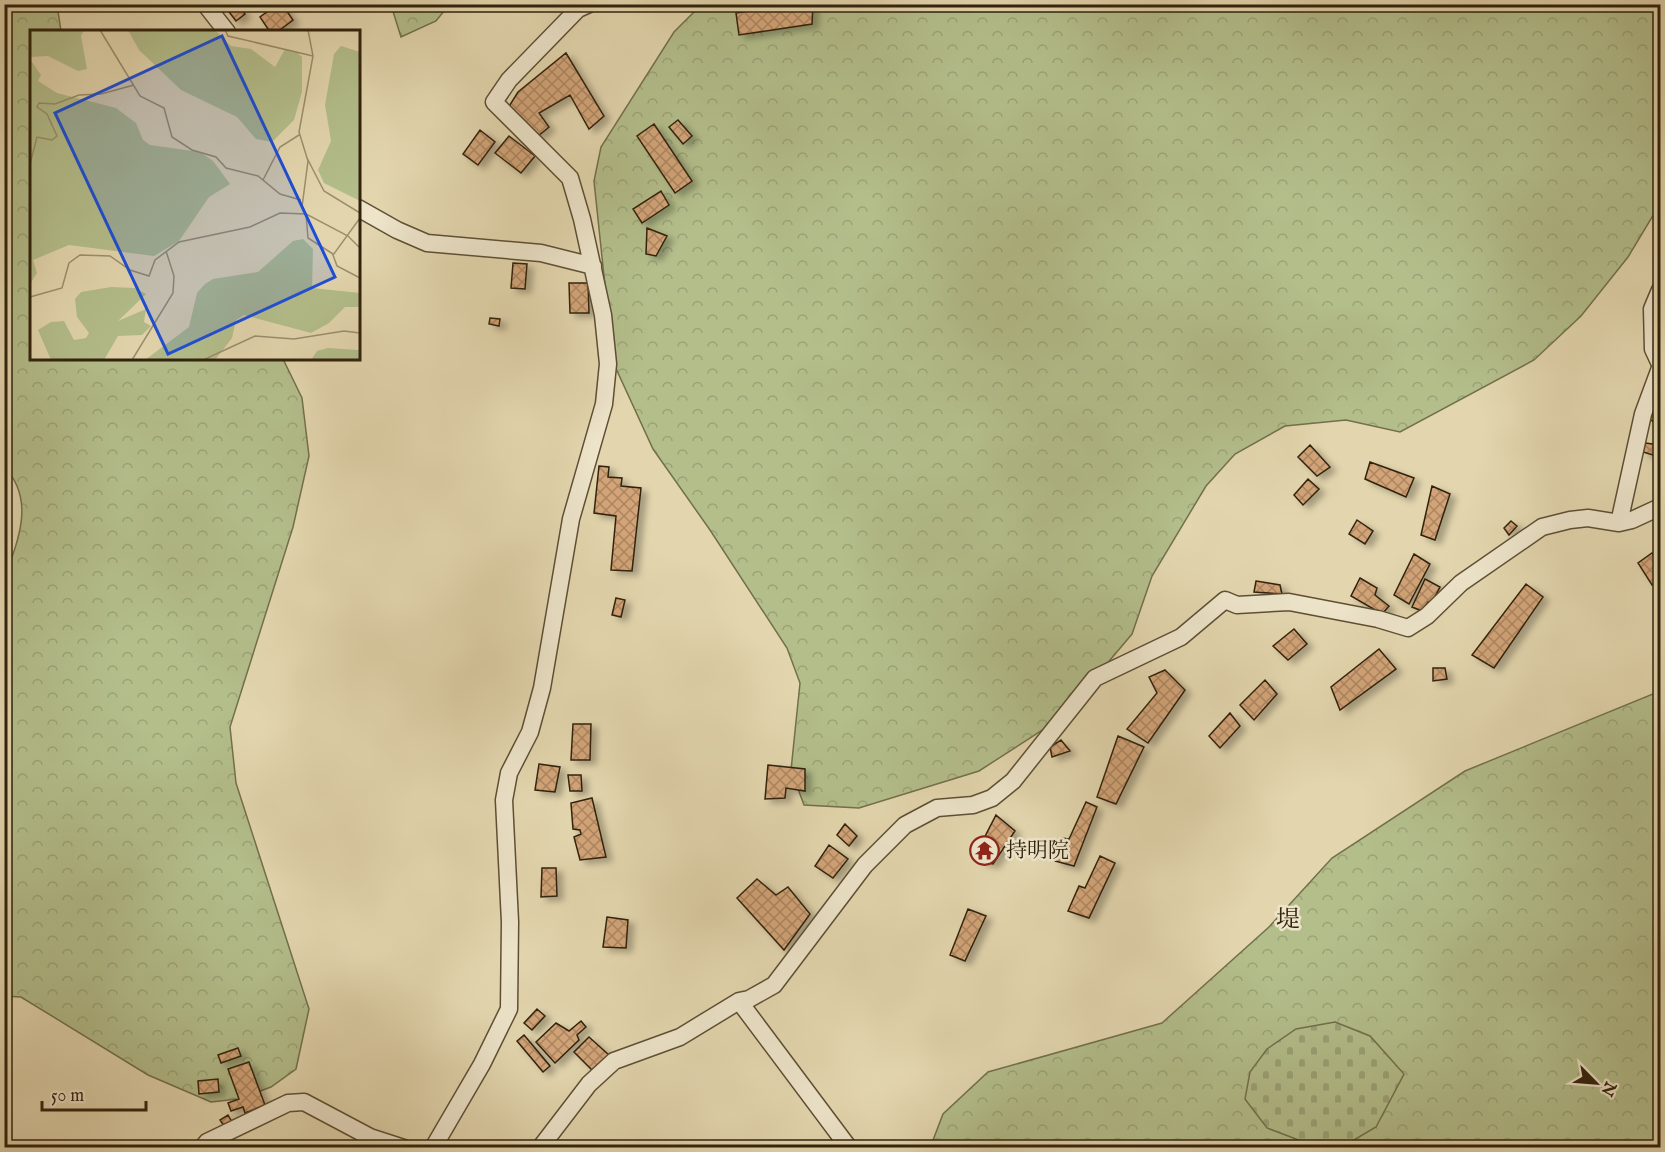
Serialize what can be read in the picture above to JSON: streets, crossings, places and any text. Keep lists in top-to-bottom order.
{
  "districts": ["堤"],
  "places": {
    "temple": ["持明院"]
  },
  "scale_bar": "50 m",
  "north": "bottom right"
}
